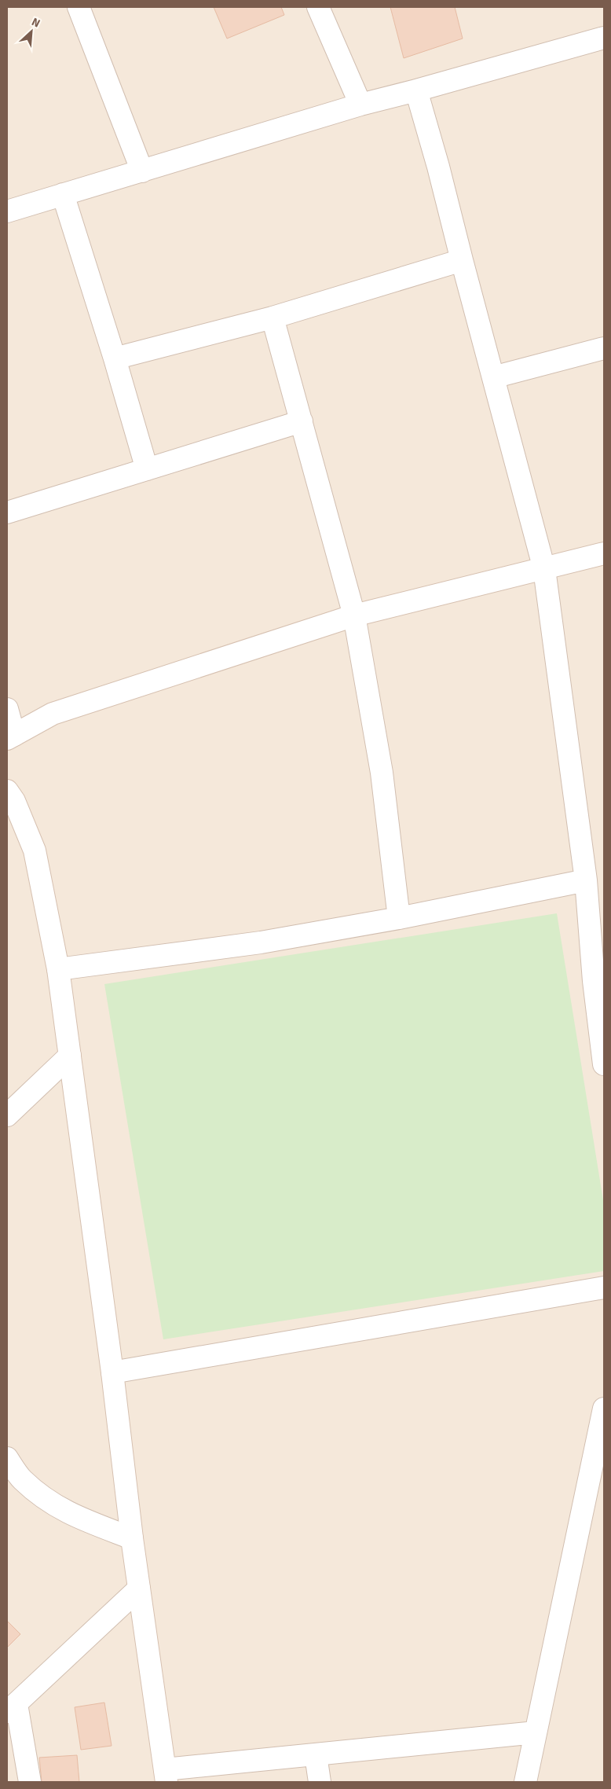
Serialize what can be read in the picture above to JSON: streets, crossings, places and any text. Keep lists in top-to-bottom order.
{
  "north": "top right"
}
